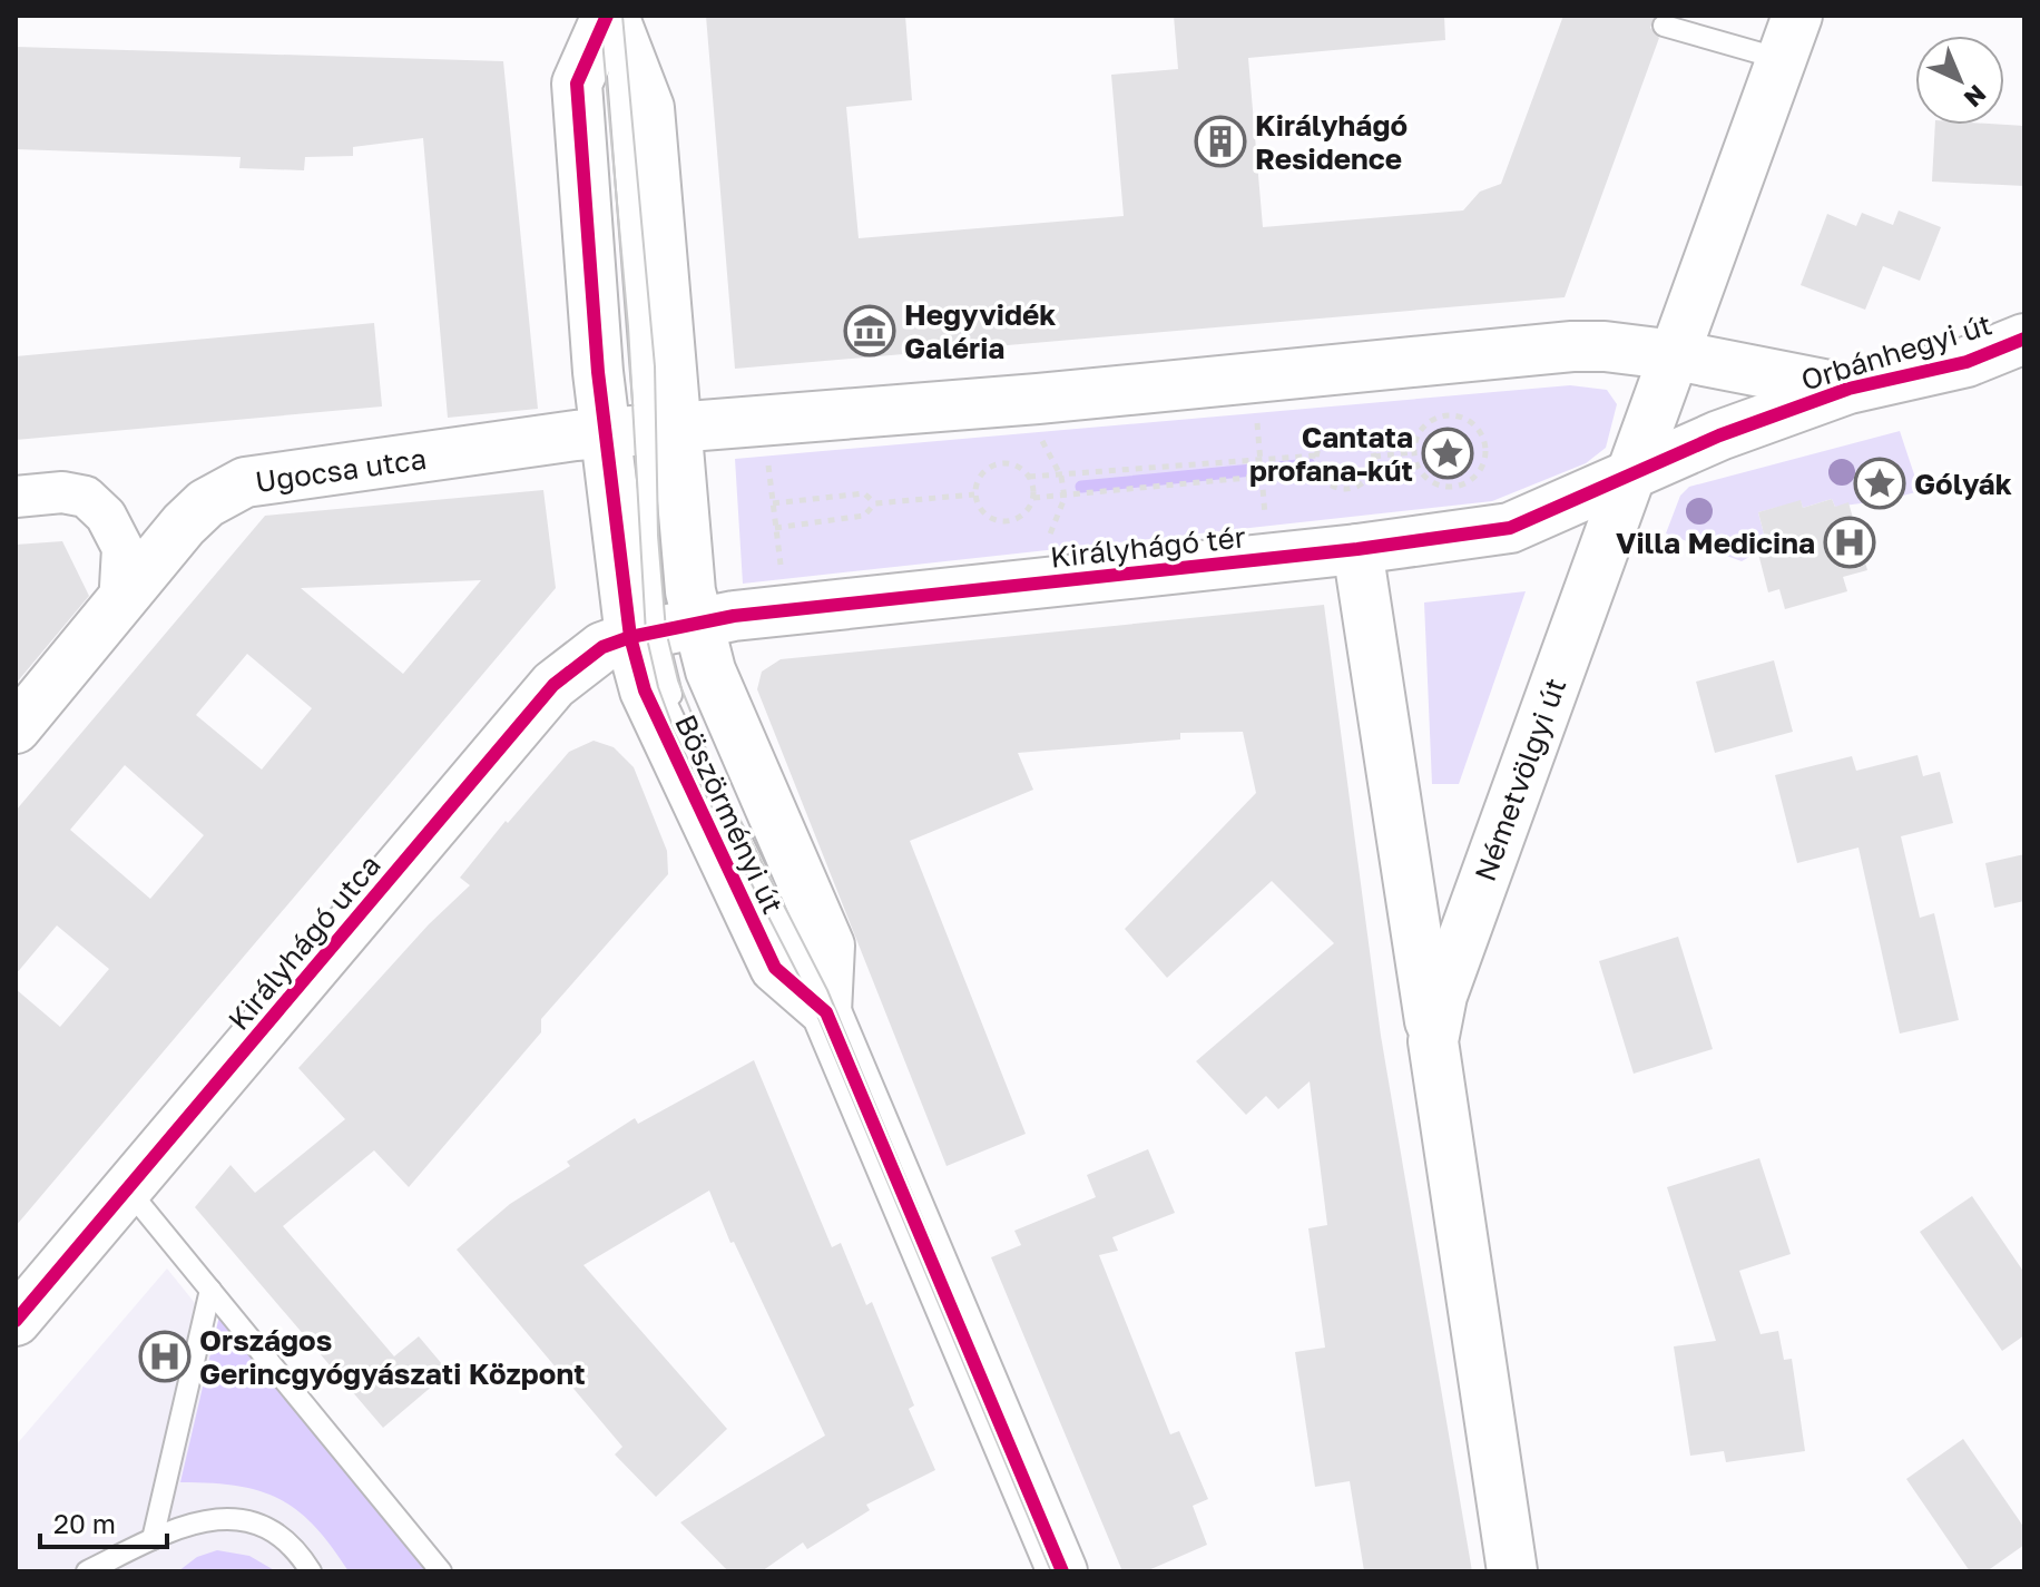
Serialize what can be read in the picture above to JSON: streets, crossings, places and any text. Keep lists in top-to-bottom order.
{
  "streets": {
    "street": [
      "Orbánhegyi út",
      "Ugocsa utca",
      "Királyhágó tér",
      "Németvölgyi út",
      "Böszörményi út",
      "Királyhágó utca"
    ]
  },
  "crossings": [
    ["Orbánhegyi út", "Királyhágó tér"],
    ["Orbánhegyi út", "Németvölgyi út"],
    ["Ugocsa utca", "Böszörményi út"],
    ["Királyhágó tér", "Németvölgyi út"],
    ["Királyhágó tér", "Böszörményi út"],
    ["Királyhágó tér", "Királyhágó utca"],
    ["Böszörményi út", "Királyhágó utca"]
  ],
  "places": {
    "building": ["Királyhágó Residence"],
    "museum": ["Hegyvidék Galéria"],
    "place": ["Cantata profana-kút", "Gólyák"],
    "hospital": ["Villa Medicina", "Országos Gerincgyógyászati Központ"]
  },
  "scale_bar": "20 m",
  "north": "bottom right"
}
